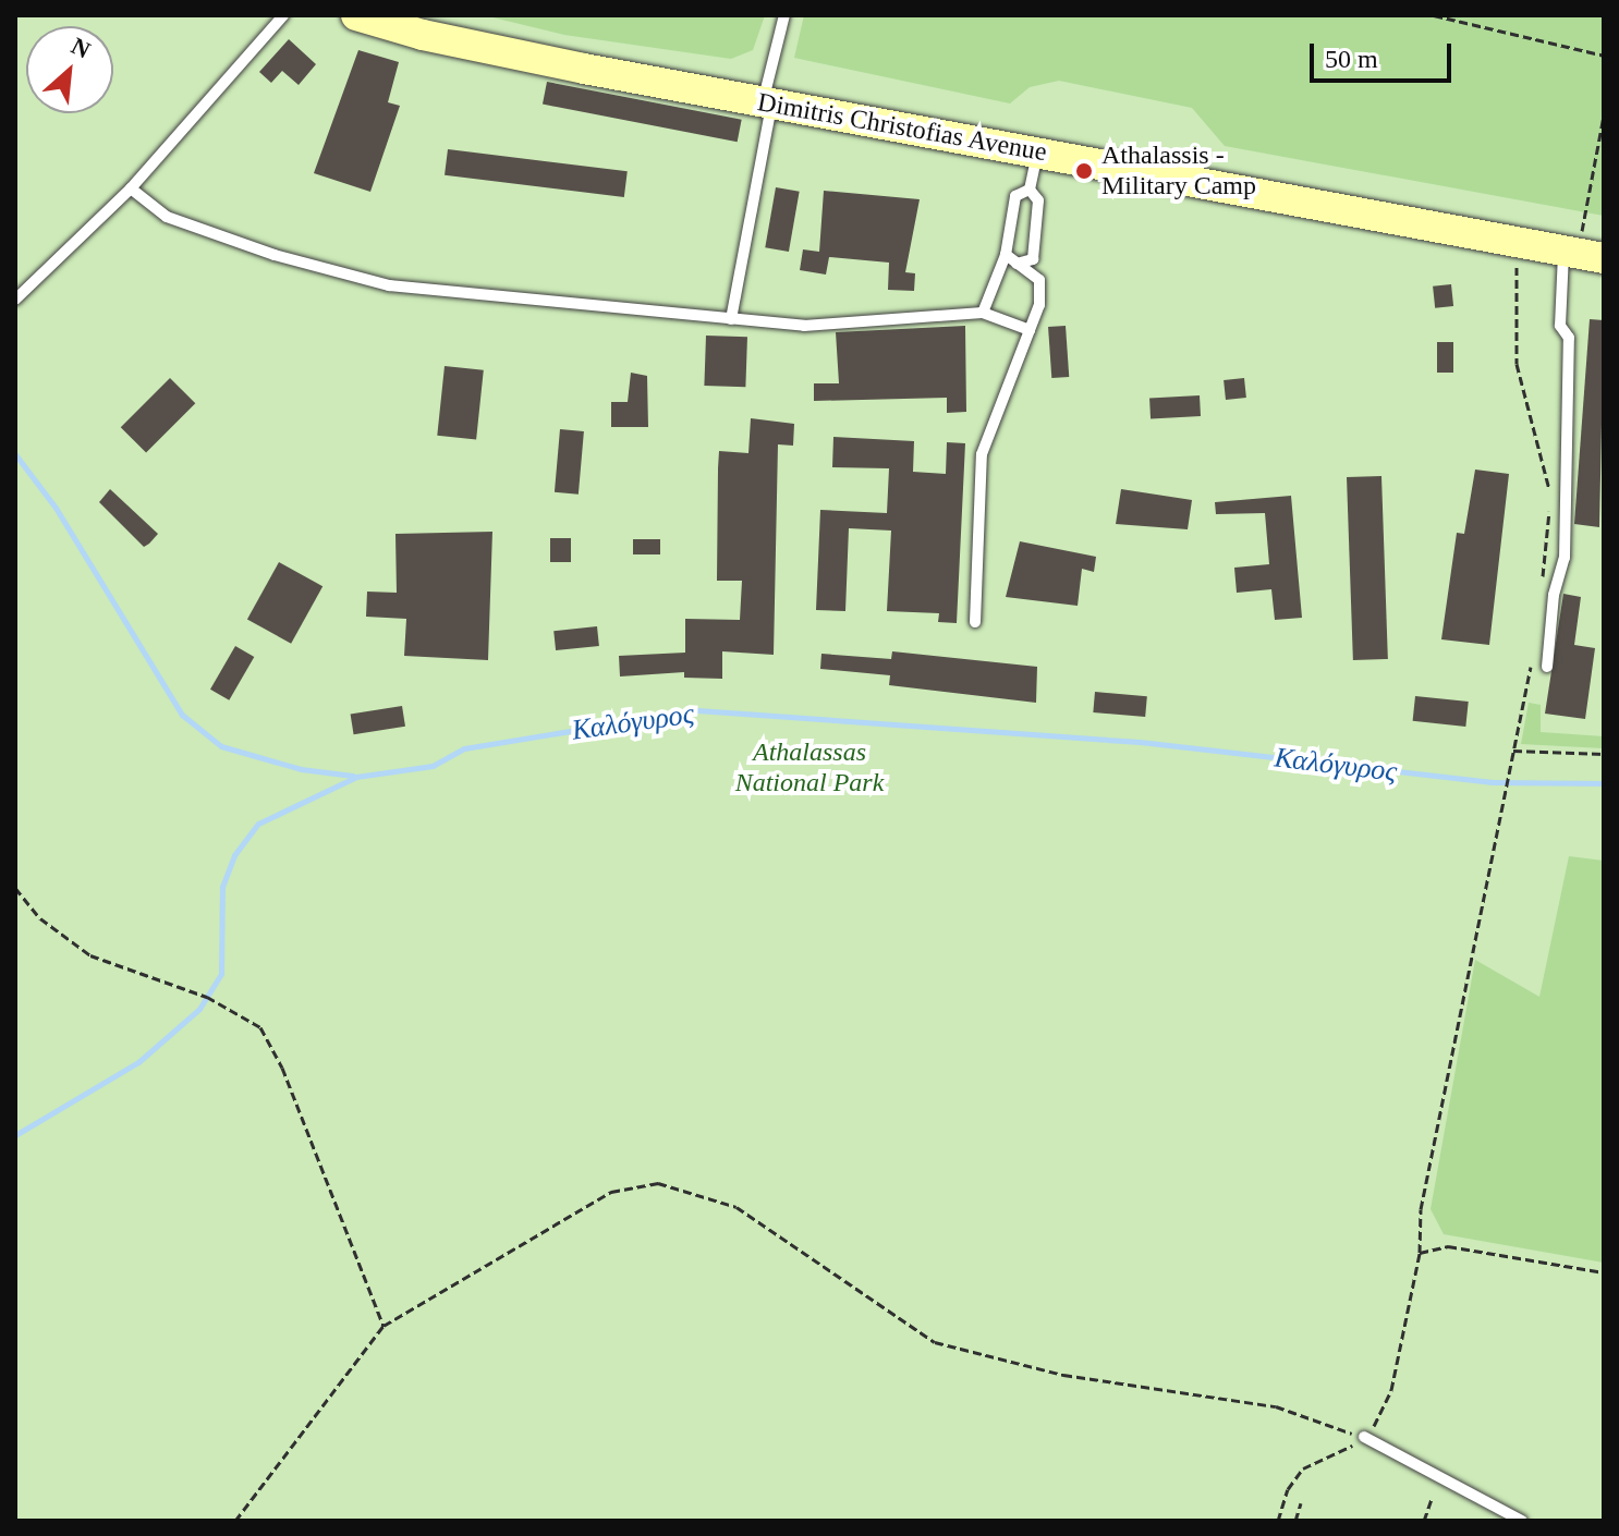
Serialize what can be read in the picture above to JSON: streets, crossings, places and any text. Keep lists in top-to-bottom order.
{
  "streets": {
    "main road": ["Dimitris Christofias Avenue"]
  },
  "water": ["Καλόγυρος"],
  "parks": ["Athalassas National Park"],
  "places": ["Athalassis - Military Camp"],
  "scale_bar": "50 m",
  "north": "top right"
}
